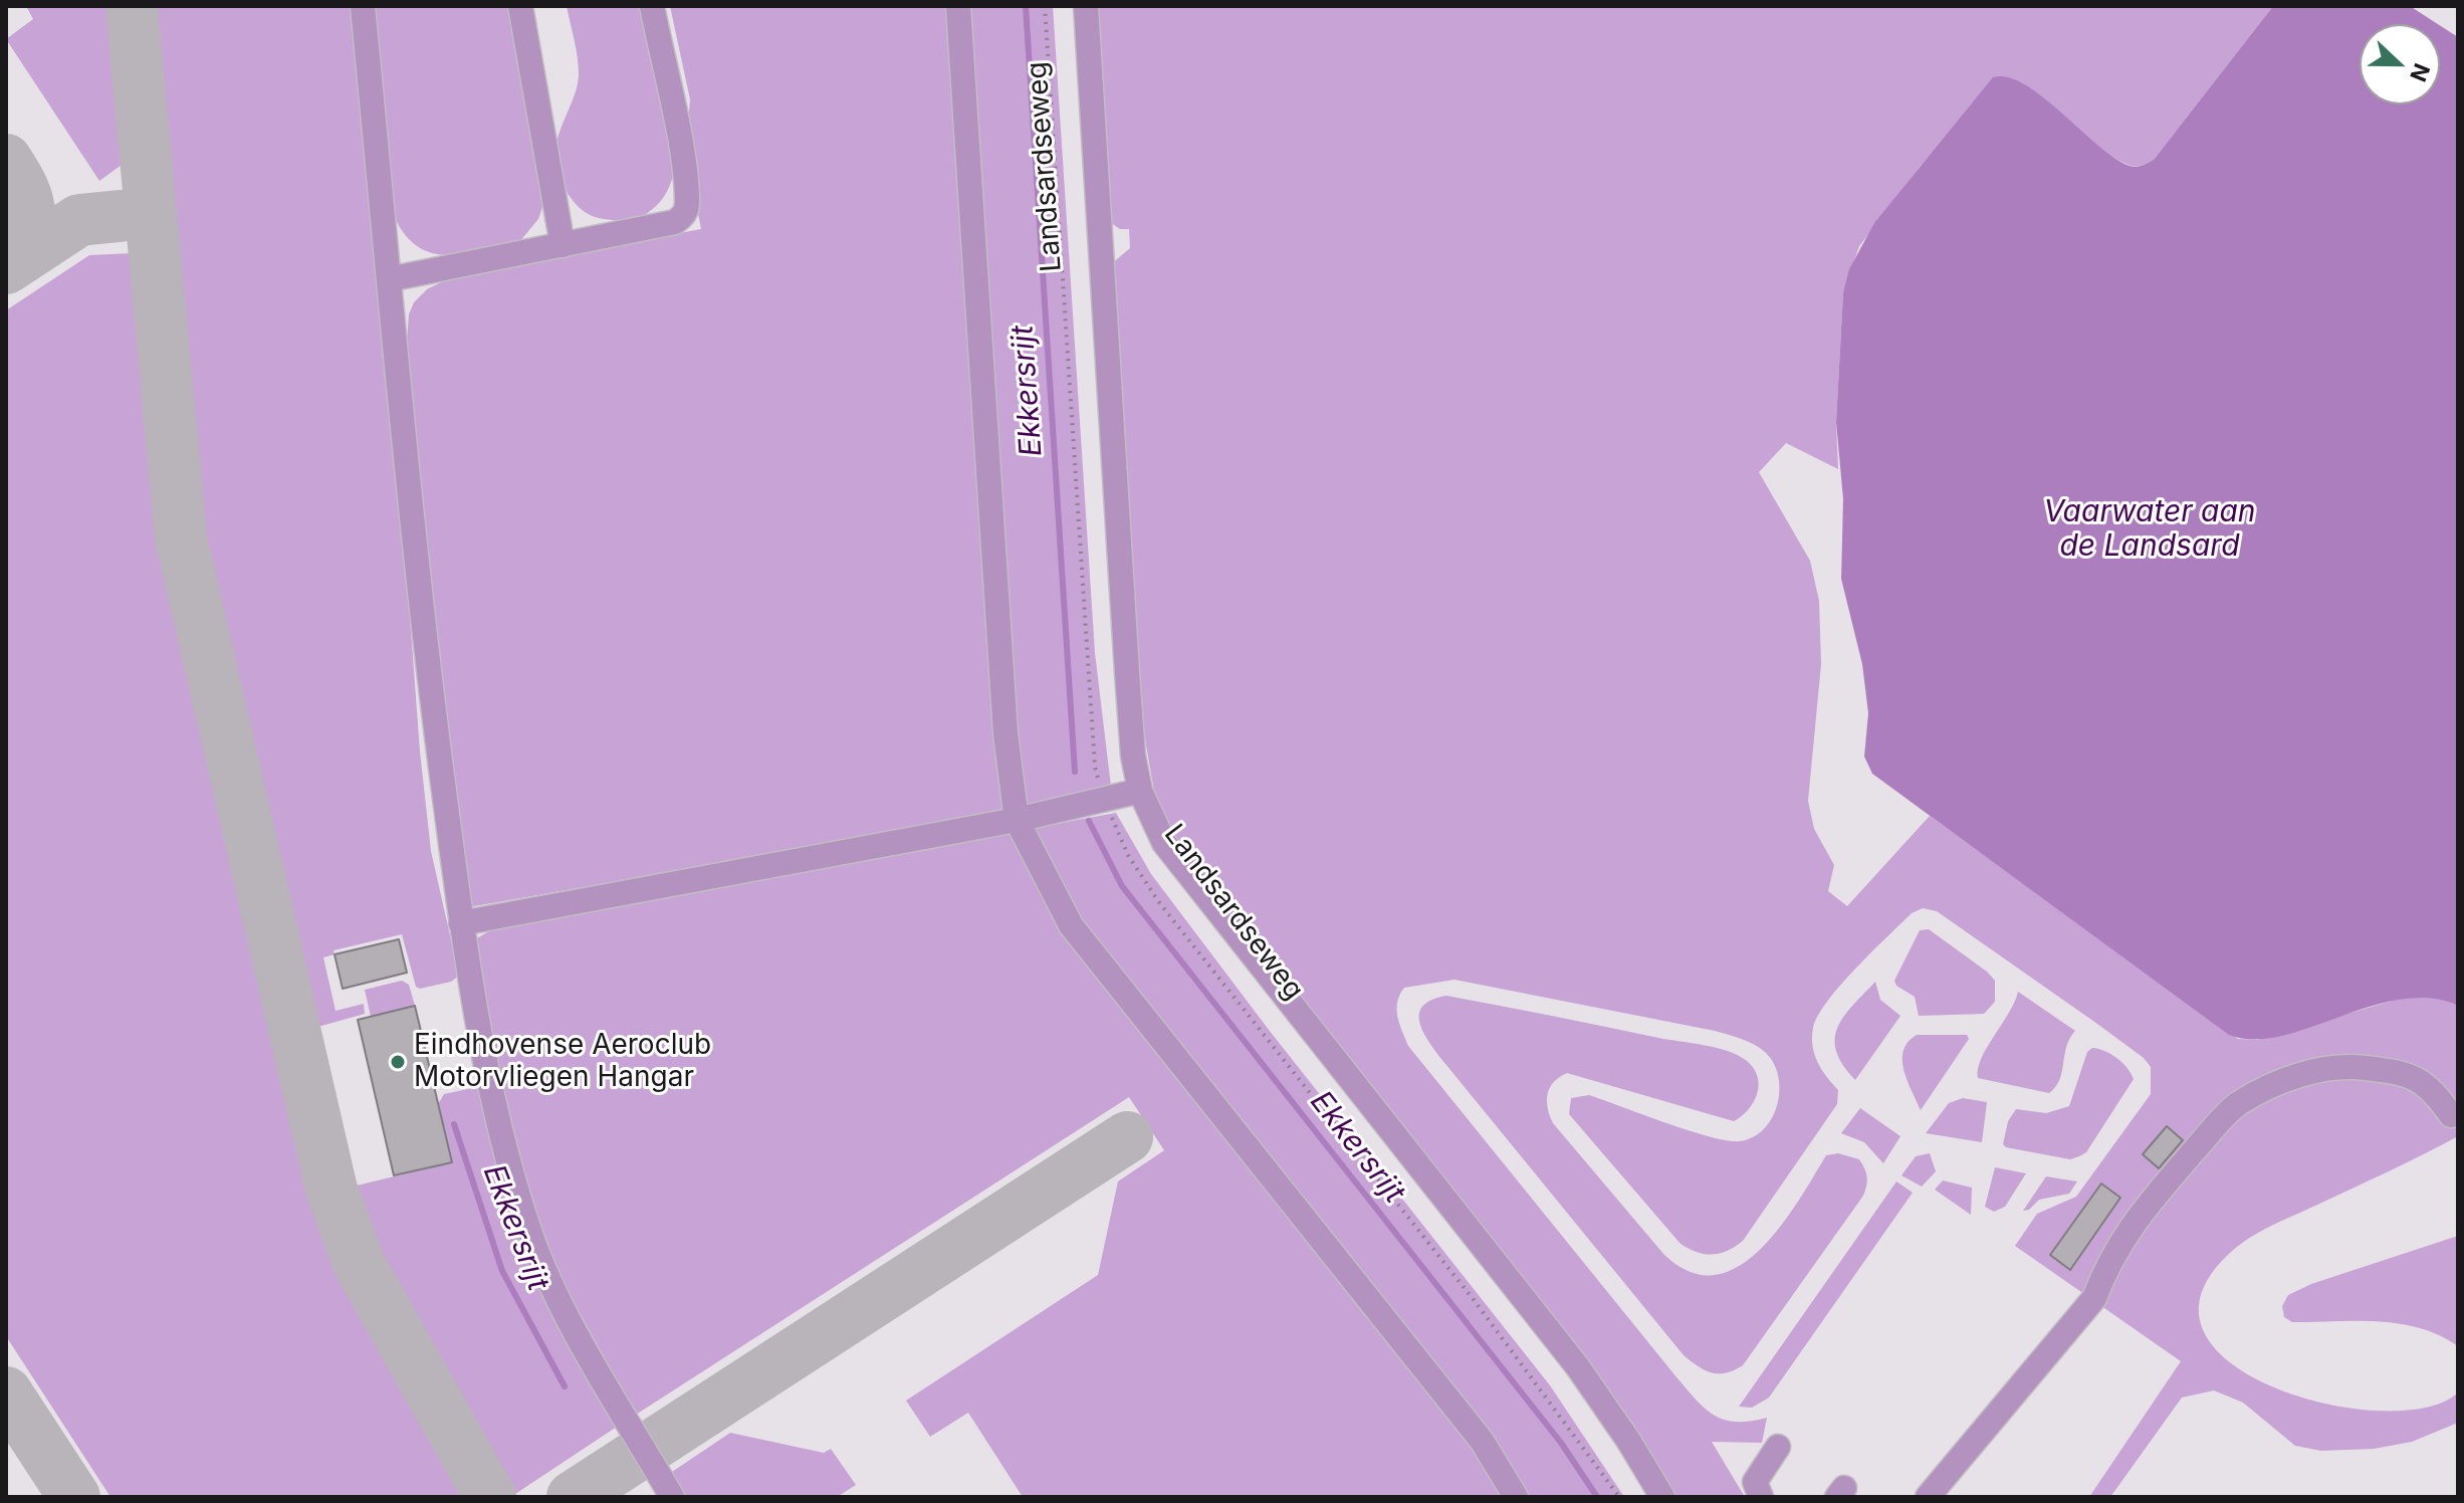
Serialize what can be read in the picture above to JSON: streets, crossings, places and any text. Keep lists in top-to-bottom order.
{
  "streets": {
    "street": ["Landsardseweg"]
  },
  "water": ["Ekkersrijt", "Vaarwater aan de Landsard"],
  "places": ["Eindhovense Aeroclub Motorvliegen Hangar"],
  "north": "right"
}
